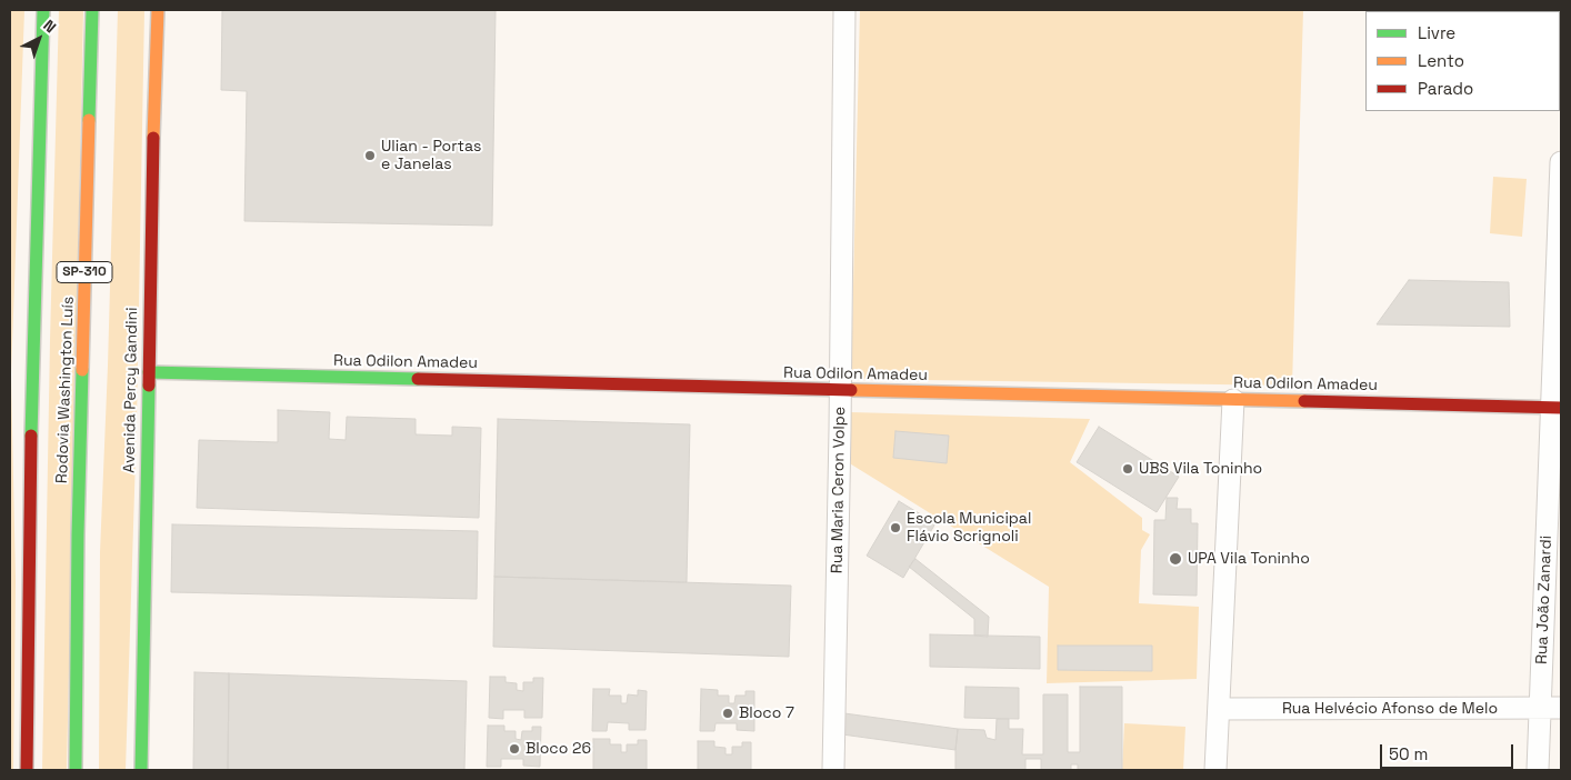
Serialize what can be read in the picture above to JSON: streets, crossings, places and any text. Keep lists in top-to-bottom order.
{
  "streets": {
    "main road": [
      "SP-310",
      "Rua Odilon Amadeu",
      "Rodovia Washington Luís",
      "Avenida Percy Gandini"
    ],
    "street": ["Rua Maria Ceron Volpe", "Rua João Zanardi", "Rua Helvécio Afonso de Melo"]
  },
  "crossings": [
    ["Rua Odilon Amadeu", "Avenida Percy Gandini"],
    ["Rua Odilon Amadeu", "Rua Maria Ceron Volpe"],
    ["Rua Odilon Amadeu", "Rua João Zanardi"],
    ["Rua João Zanardi", "Rua Helvécio Afonso de Melo"]
  ],
  "places": [
    "Ulian - Portas e Janelas",
    "UBS Vila Toninho",
    "Escola Municipal Flávio Scrignoli",
    "UPA Vila Toninho",
    "Bloco 7",
    "Bloco 26"
  ],
  "legend": ["Livre", "Lento", "Parado"],
  "scale_bar": "50 m",
  "north": "top right"
}
